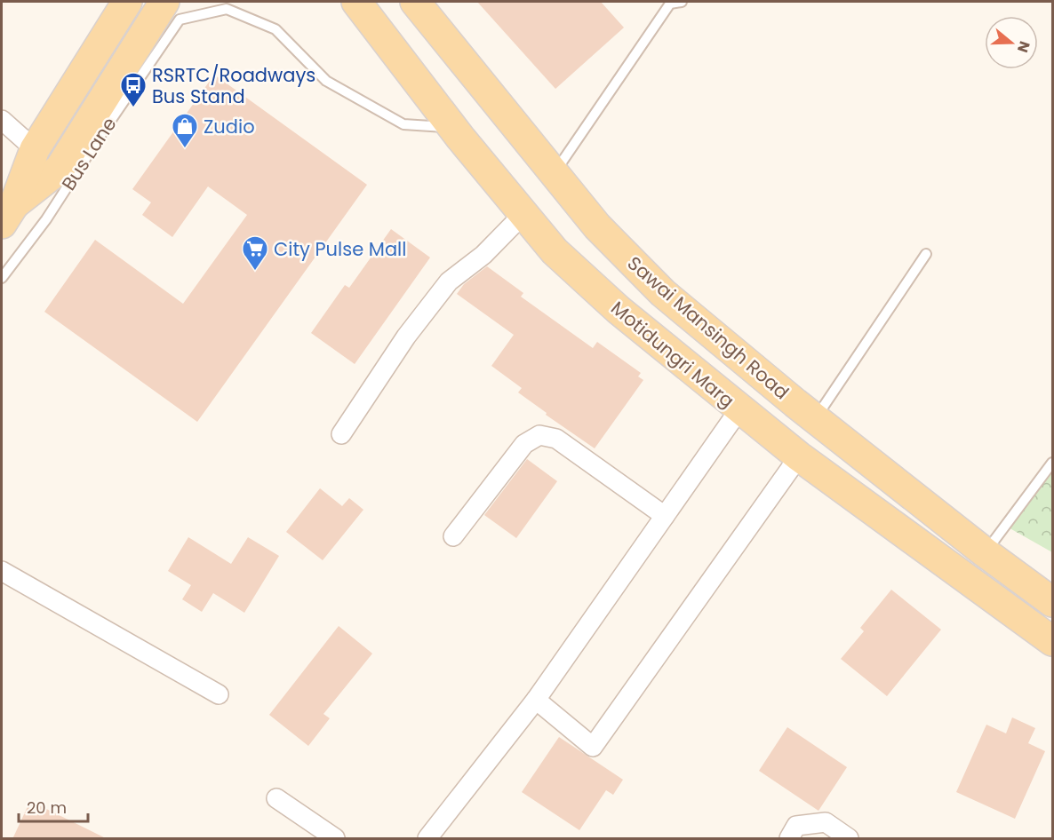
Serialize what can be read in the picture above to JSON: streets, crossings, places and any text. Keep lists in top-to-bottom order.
{
  "streets": {
    "main road": ["Sawai Mansingh Road", "Motidungri Marg"],
    "lane": ["Bus Lane"]
  },
  "crossings": [
    ["Bus Lane", "Motidungri Marg"]
  ],
  "places": {
    "bus stop": ["RSRTC/Roadways Bus Stand"],
    "shop": ["Zudio"],
    "supermarket": ["City Pulse Mall"]
  },
  "scale_bar": "20 m",
  "north": "right"
}
